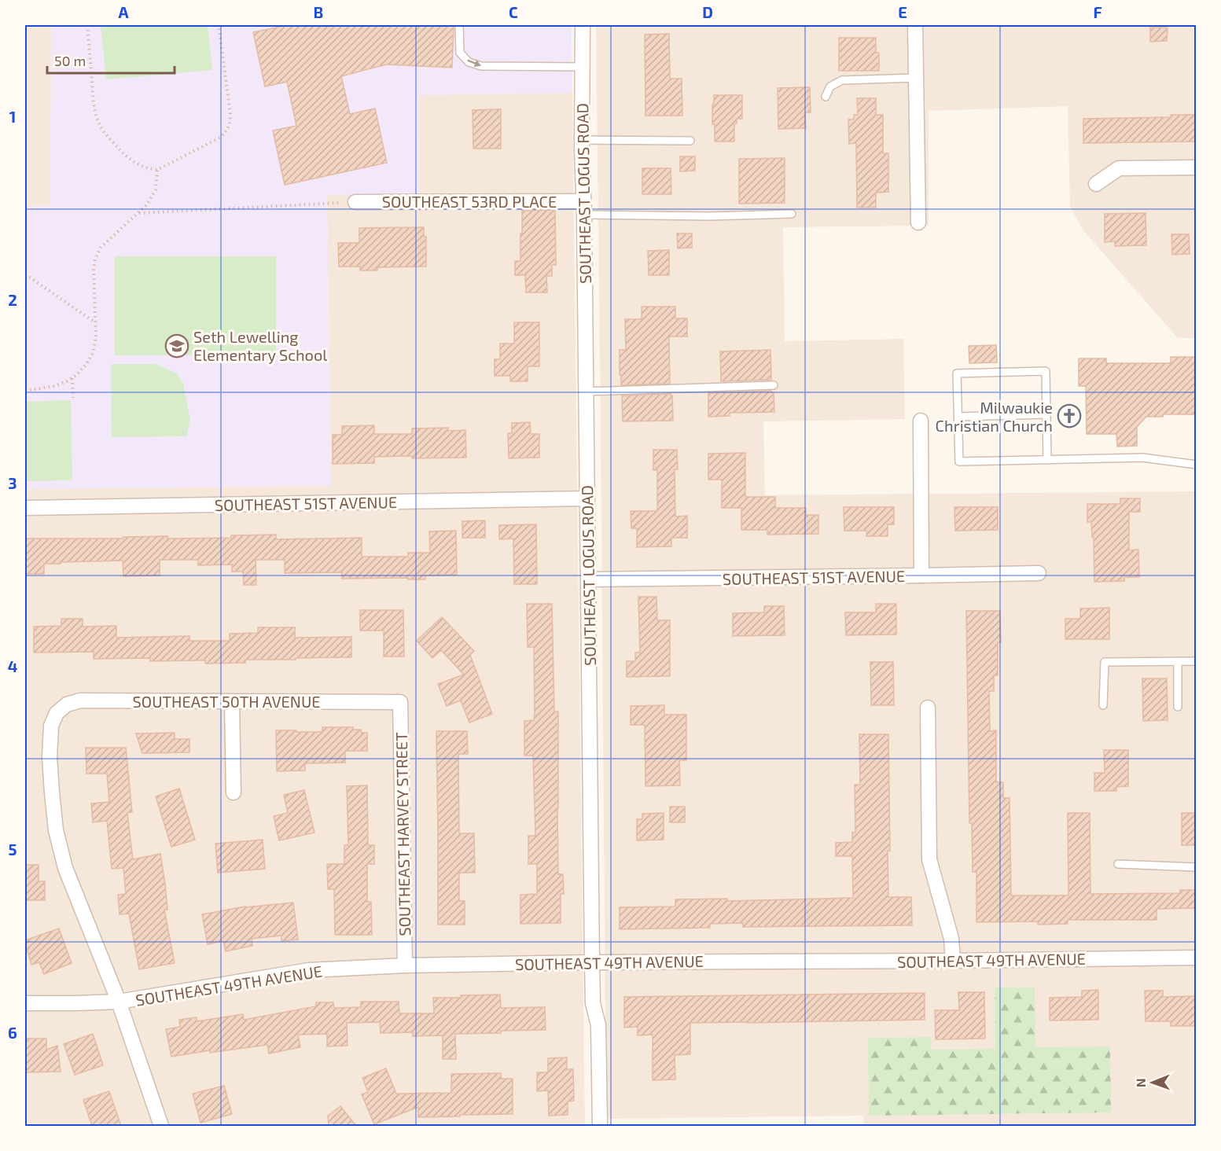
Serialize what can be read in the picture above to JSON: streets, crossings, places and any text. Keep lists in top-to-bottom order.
{
  "streets": {
    "street": [
      "SOUTHEAST LOGUS ROAD",
      "SOUTHEAST 53RD PLACE",
      "SOUTHEAST 51ST AVENUE",
      "SOUTHEAST 50TH AVENUE",
      "SOUTHEAST HARVEY STREET",
      "SOUTHEAST 49TH AVENUE"
    ]
  },
  "crossings": [
    ["SOUTHEAST LOGUS ROAD", "SOUTHEAST 53RD PLACE"],
    ["SOUTHEAST LOGUS ROAD", "SOUTHEAST 51ST AVENUE"],
    ["SOUTHEAST LOGUS ROAD", "SOUTHEAST 49TH AVENUE"],
    ["SOUTHEAST 50TH AVENUE", "SOUTHEAST HARVEY STREET"],
    ["SOUTHEAST 50TH AVENUE", "SOUTHEAST 49TH AVENUE"],
    ["SOUTHEAST HARVEY STREET", "SOUTHEAST 49TH AVENUE"]
  ],
  "places": {
    "school or university": ["Seth Lewelling Elementary School"],
    "church": ["Milwaukie Christian Church"]
  },
  "scale_bar": "50 m",
  "north": "left",
  "grid": {
    "columns": [
      "A",
      "B",
      "C",
      "D",
      "E",
      "F"
    ],
    "rows": [
      "1",
      "2",
      "3",
      "4",
      "5",
      "6"
    ]
  }
}
